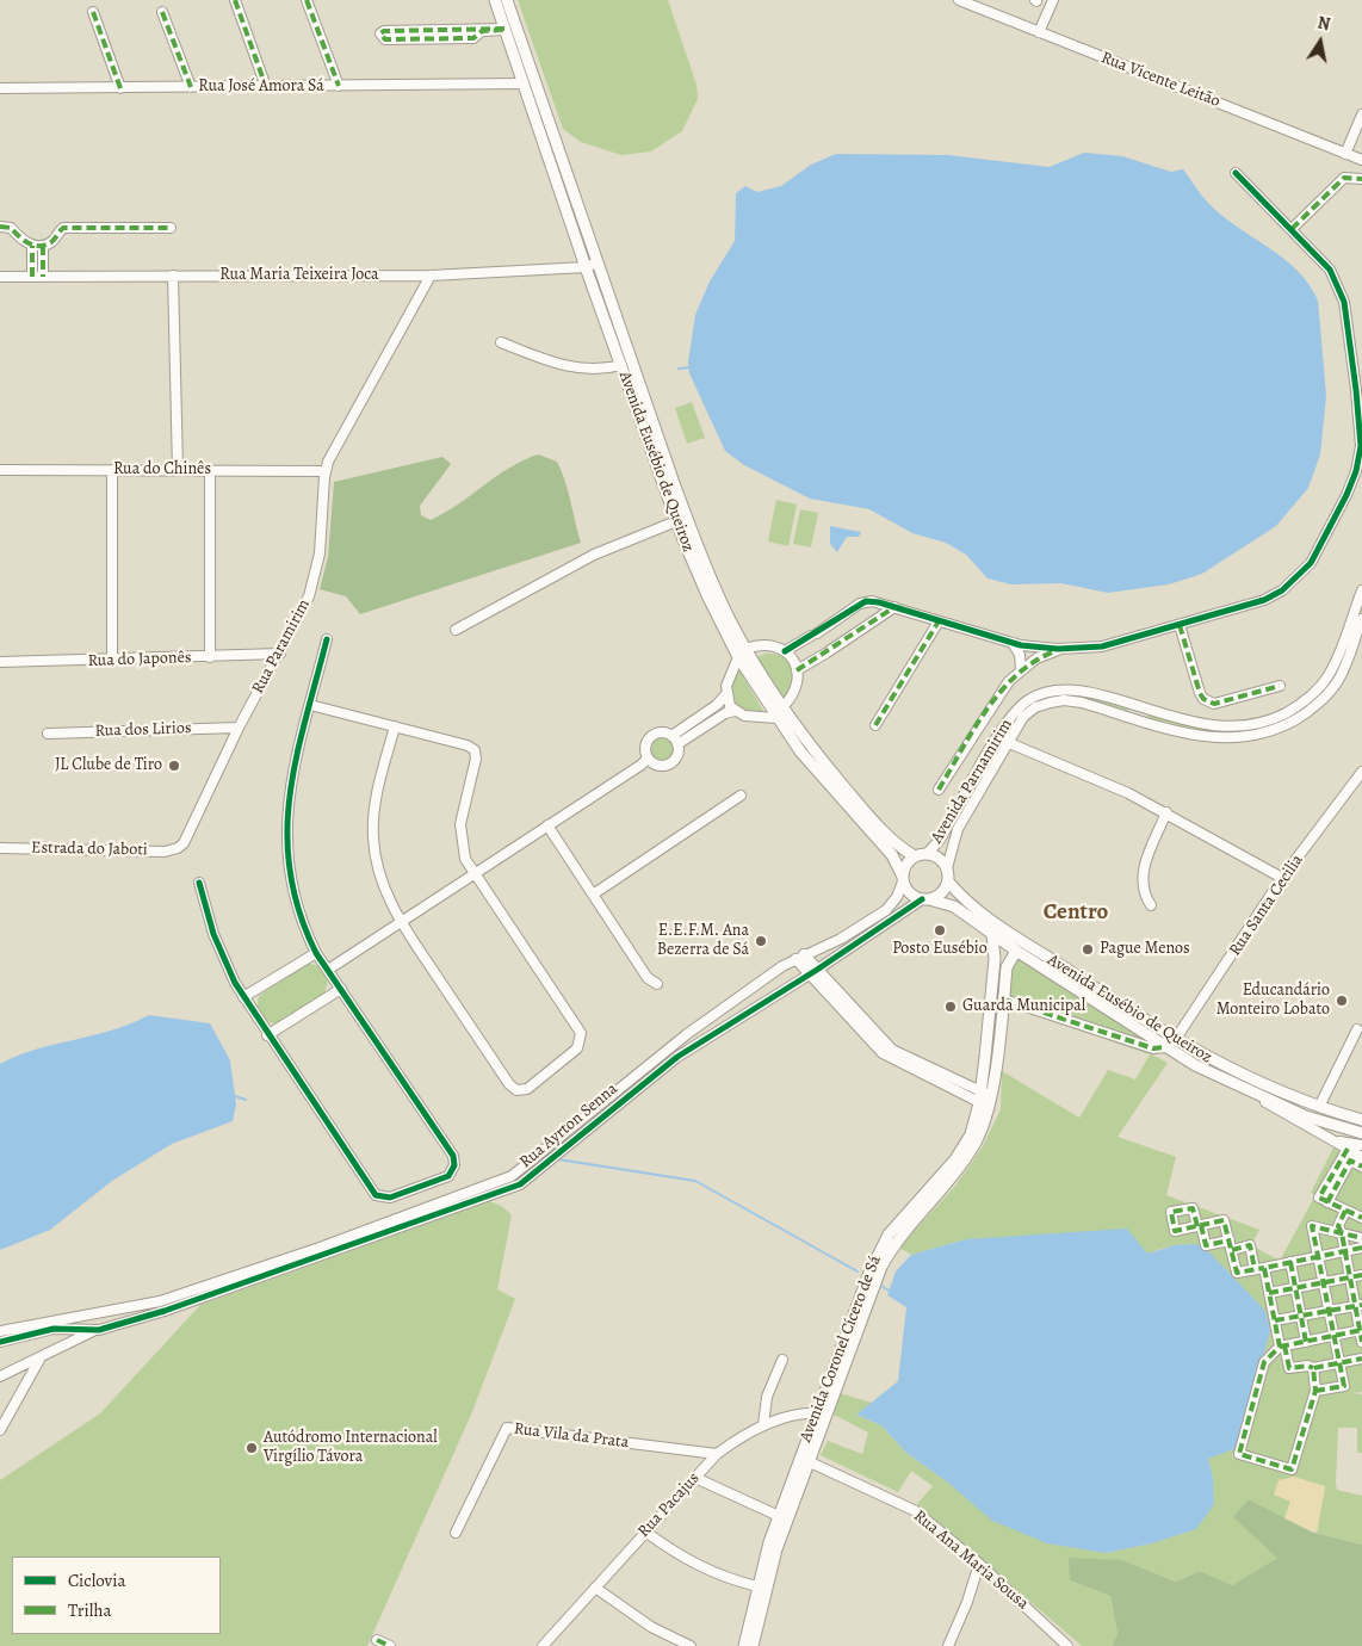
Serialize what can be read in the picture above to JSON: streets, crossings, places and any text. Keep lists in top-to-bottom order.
{
  "streets": {
    "main road": ["Avenida Eusébio de Queiroz", "Avenida Coronel Cícero de Sá"],
    "street": [
      "Rua Vicente Leitão",
      "Rua José Amora Sá",
      "Rua Maria Teixeira Joca",
      "Rua do Chinês",
      "Rua Paramirim",
      "Rua do Japonês",
      "Rua dos Lirios",
      "Avenida Parnamirim",
      "Estrada do Jaboti",
      "Rua Santa Cecilia",
      "Rua Ayrton Senna",
      "Rua Vila da Prata",
      "Rua Pacajus",
      "Rua Ana Maria Sousa"
    ]
  },
  "crossings": [
    ["Rua José Amora Sá", "Avenida Eusébio de Queiroz"],
    ["Rua Maria Teixeira Joca", "Avenida Eusébio de Queiroz"],
    ["Rua Maria Teixeira Joca", "Rua Paramirim"],
    ["Avenida Eusébio de Queiroz", "Avenida Parnamirim"],
    ["Avenida Eusébio de Queiroz", "Rua Santa Cecilia"],
    ["Avenida Eusébio de Queiroz", "Rua Ayrton Senna"],
    ["Avenida Eusébio de Queiroz", "Avenida Coronel Cícero de Sá"],
    ["Rua do Chinês", "Rua Paramirim"],
    ["Rua Paramirim", "Rua do Japonês"],
    ["Rua Paramirim", "Rua dos Lirios"],
    ["Rua Paramirim", "Estrada do Jaboti"],
    ["Avenida Parnamirim", "Rua Ayrton Senna"],
    ["Avenida Coronel Cícero de Sá", "Rua Pacajus"],
    ["Avenida Coronel Cícero de Sá", "Rua Ana Maria Sousa"],
    ["Rua Vila da Prata", "Rua Pacajus"]
  ],
  "districts": ["Centro"],
  "places": [
    "JL Clube de Tiro",
    "Posto Eusébio",
    "E.E.F.M. Ana Bezerra de Sá",
    "Pague Menos",
    "Educandário Monteiro Lobato",
    "Guarda Municipal",
    "Autódromo Internacional Virgílio Távora"
  ],
  "legend": ["Ciclovia", "Trilha"],
  "north": "top"
}
